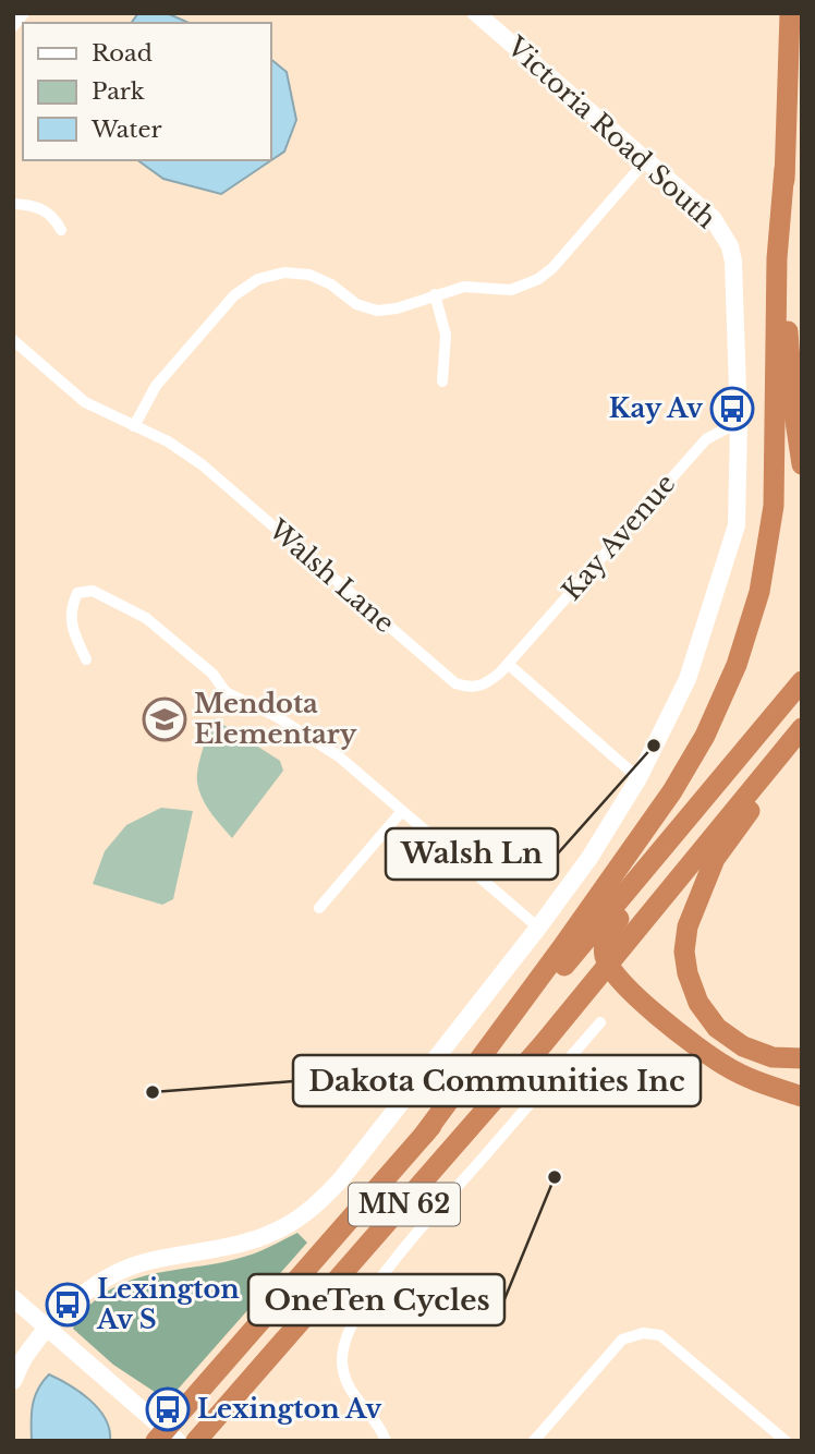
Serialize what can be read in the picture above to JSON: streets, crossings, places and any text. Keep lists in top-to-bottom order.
{
  "streets": {
    "highway": ["MN 62"],
    "street": ["Victoria Road South", "Kay Avenue", "Walsh Lane"]
  },
  "crossings": [
    ["Victoria Road South", "Kay Avenue"],
    ["Kay Avenue", "Walsh Lane"]
  ],
  "places": {
    "bus stop": ["Kay Av", "Lexington Av S", "Lexington Av"],
    "school or university": ["Mendota Elementary"],
    "other": ["Walsh Ln", "Dakota Communities Inc", "OneTen Cycles"]
  },
  "legend": ["Road", "Park", "Water"]
}
